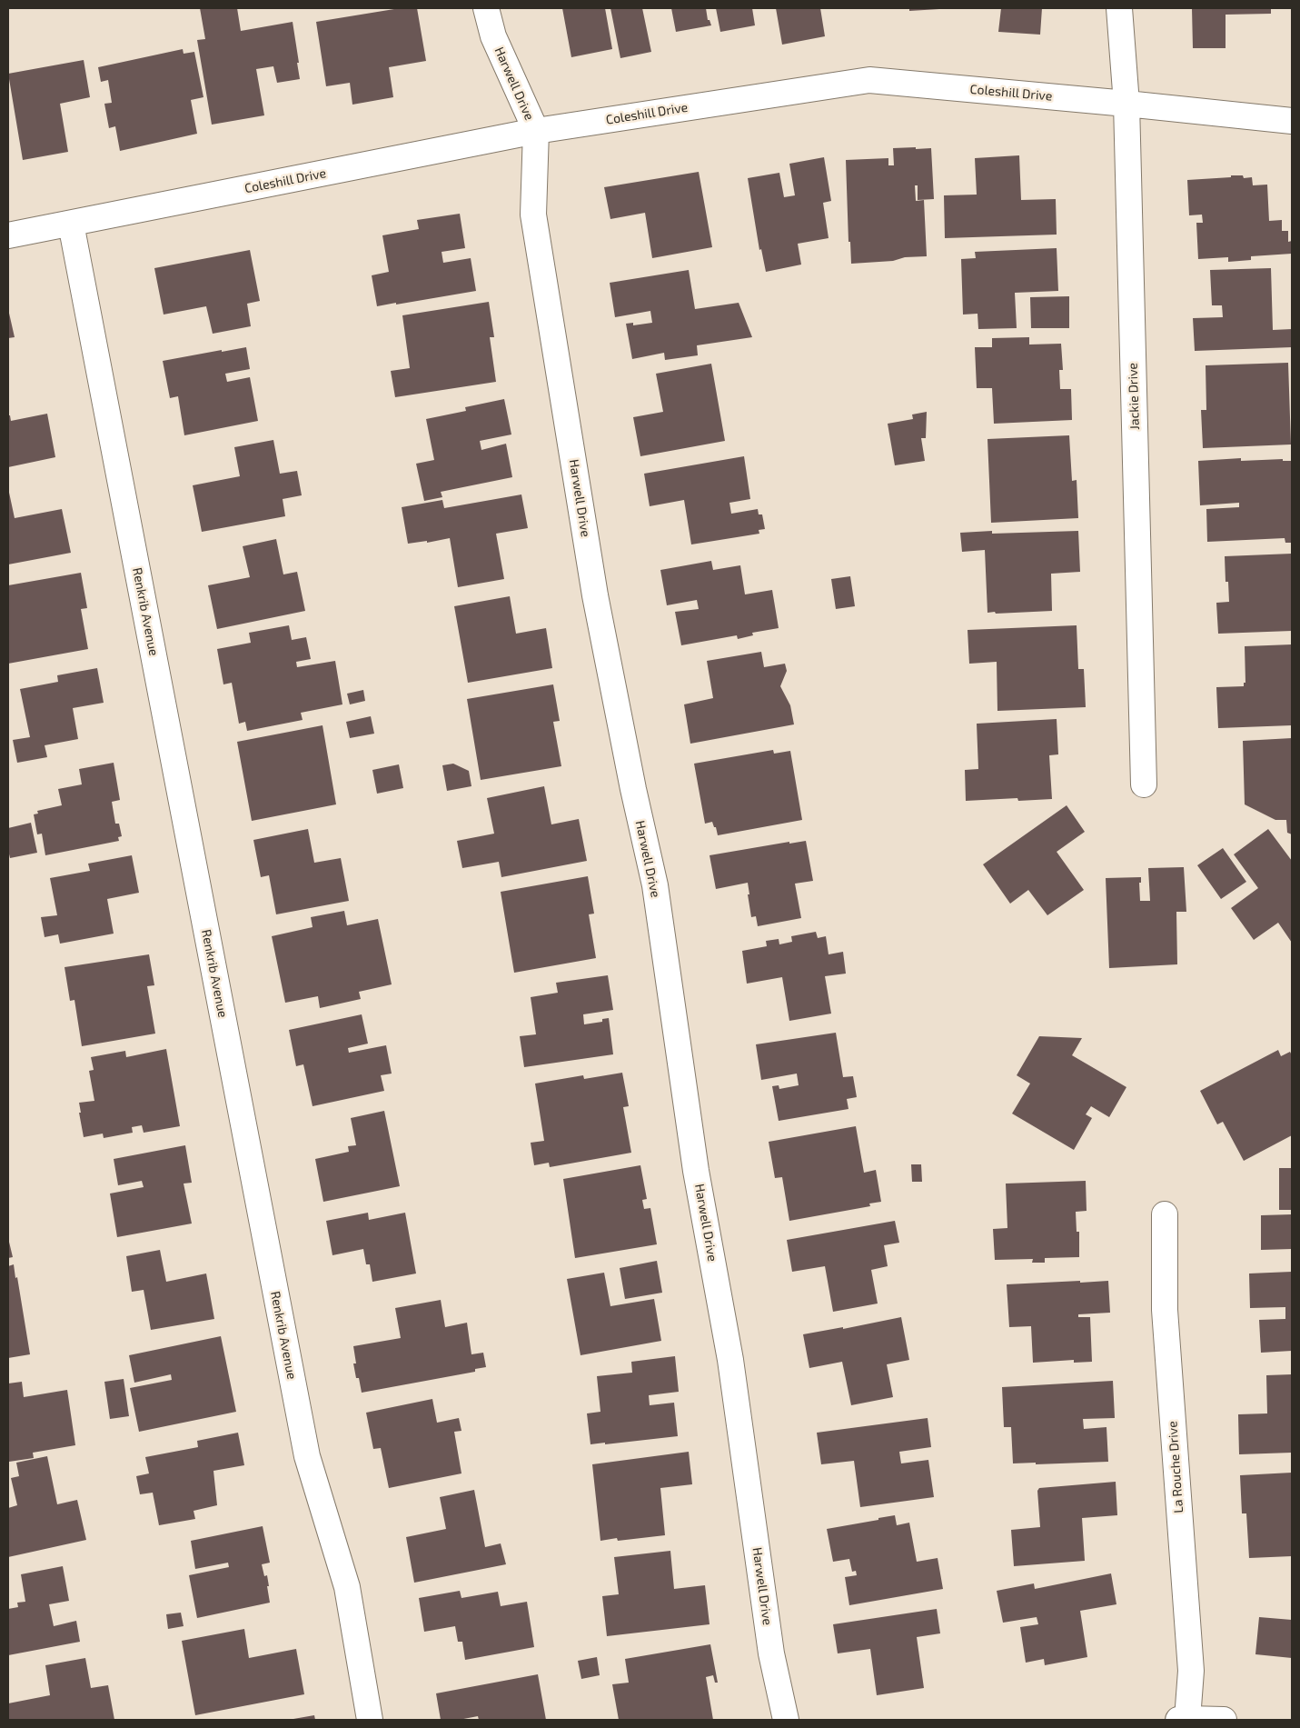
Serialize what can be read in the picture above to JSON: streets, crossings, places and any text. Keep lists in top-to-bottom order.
{
  "streets": {
    "street": [
      "Harwell Drive",
      "Coleshill Drive",
      "Jackie Drive",
      "Renkrib Avenue",
      "La Rouche Drive"
    ]
  },
  "crossings": [
    ["Harwell Drive", "Coleshill Drive"],
    ["Coleshill Drive", "Jackie Drive"],
    ["Coleshill Drive", "Renkrib Avenue"]
  ]
}
